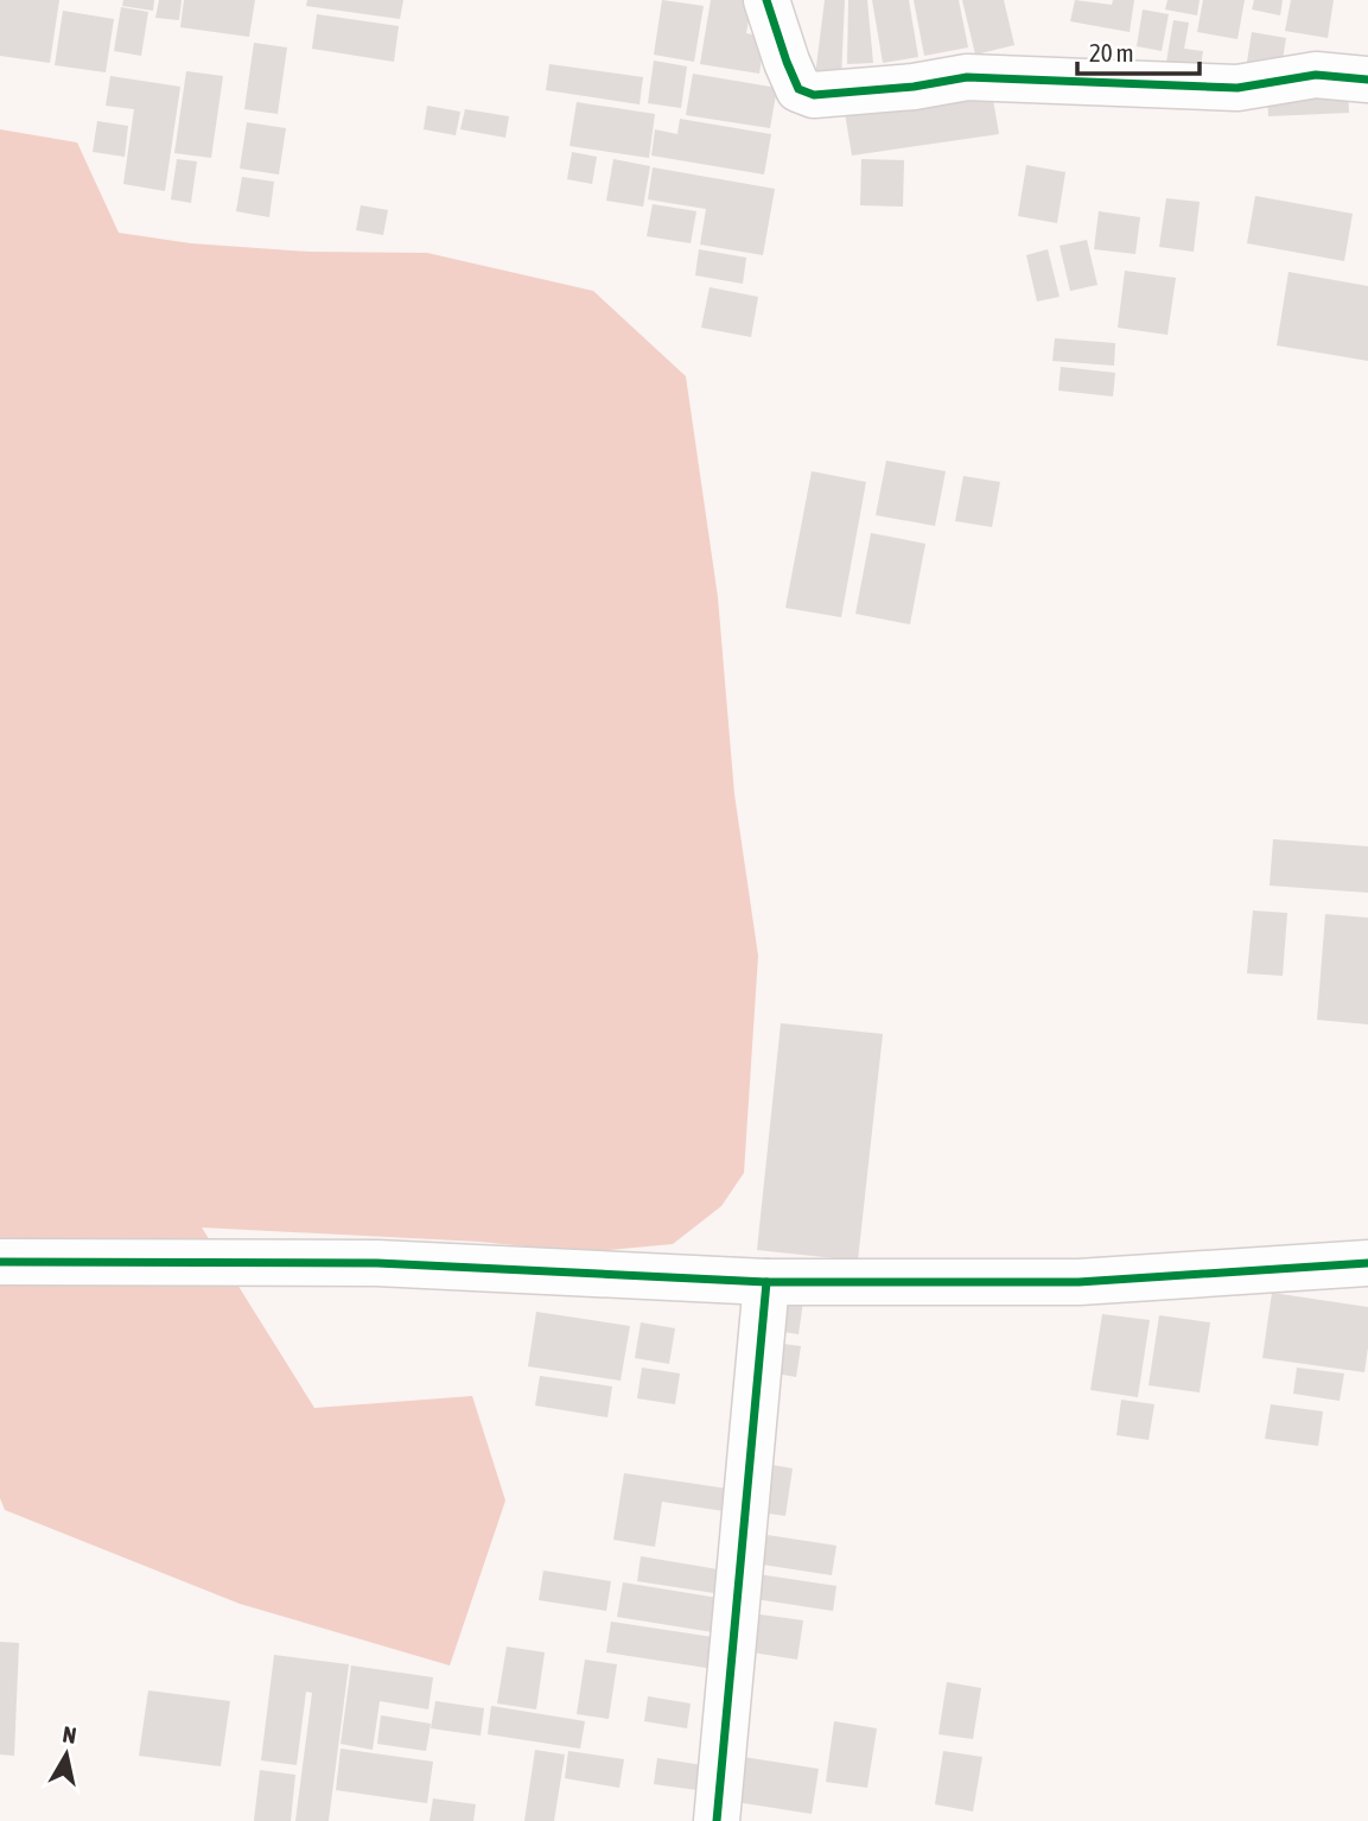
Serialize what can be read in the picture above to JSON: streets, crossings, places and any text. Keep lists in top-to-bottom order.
{
  "scale_bar": "20 m",
  "north": "top"
}
